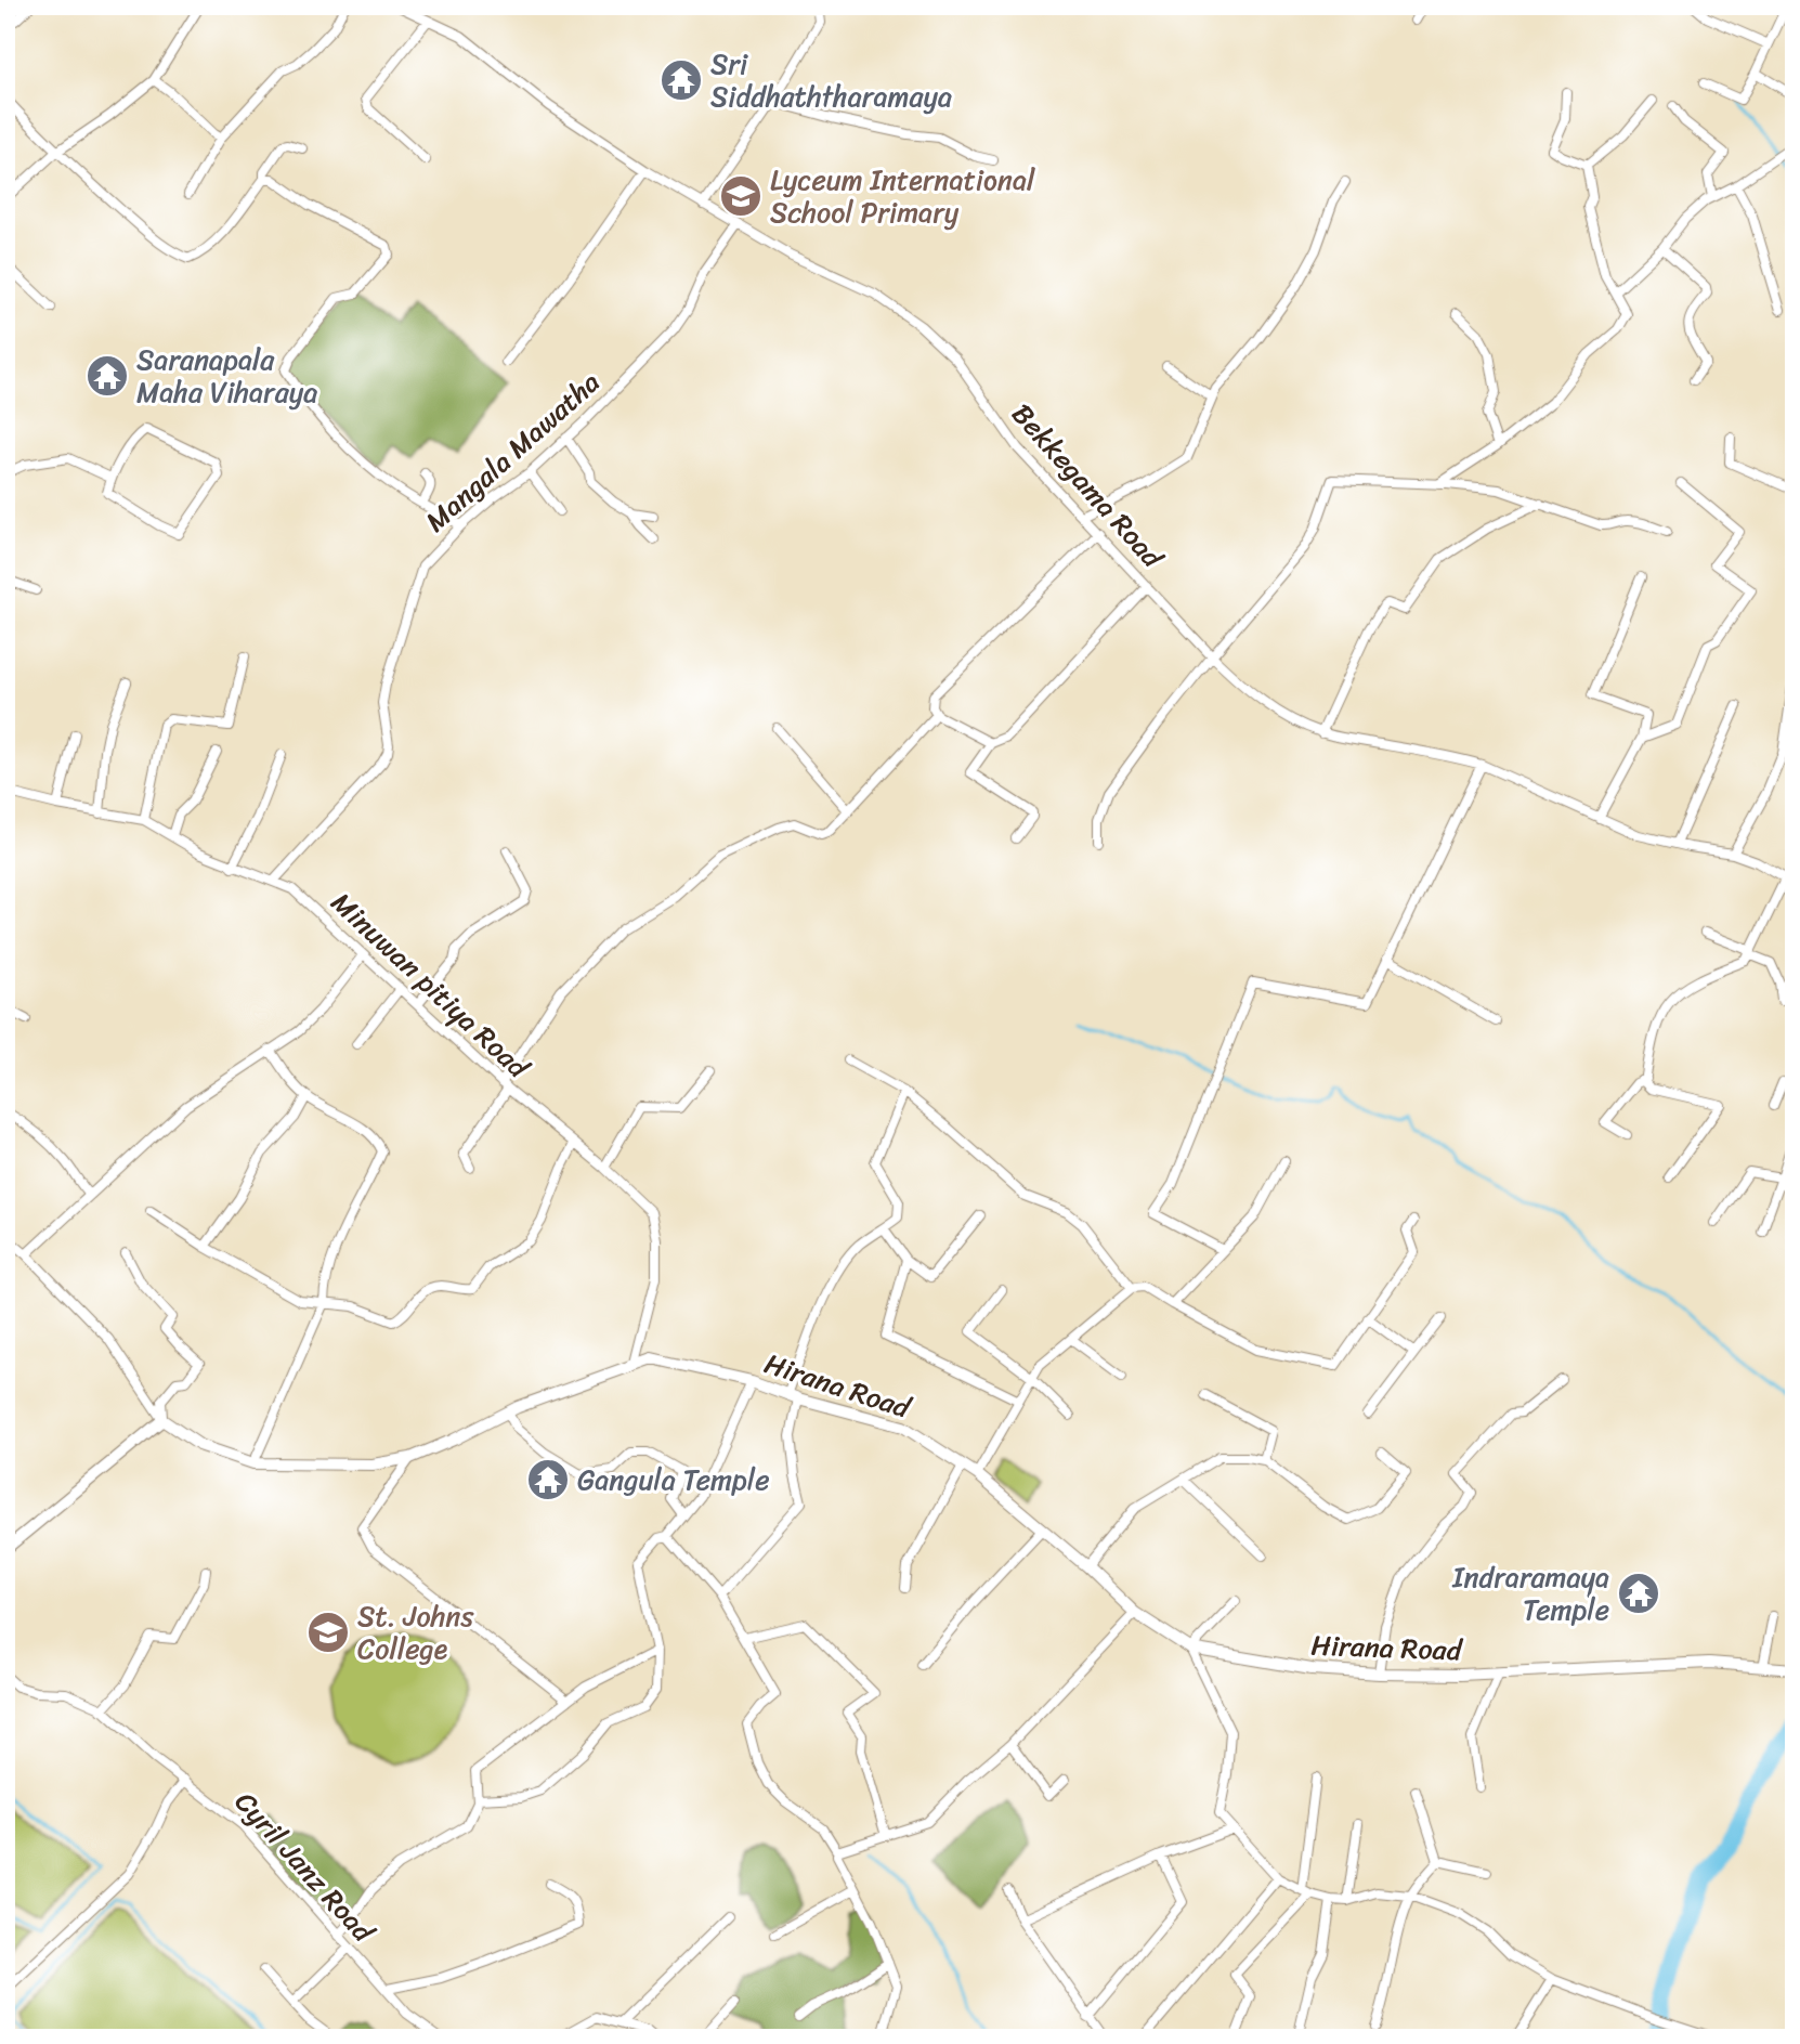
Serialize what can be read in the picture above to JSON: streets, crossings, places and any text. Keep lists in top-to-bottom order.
{
  "streets": {
    "street": [
      "Mangala Mawatha",
      "Bekkegama Road",
      "Minuwan pitiya Road",
      "Hirana Road",
      "Cyril Janz Road"
    ]
  },
  "crossings": [
    ["Mangala Mawatha", "Bekkegama Road"],
    ["Mangala Mawatha", "Minuwan pitiya Road"],
    ["Minuwan pitiya Road", "Hirana Road"]
  ],
  "places": {
    "temple": [
      "Sri Siddhaththaramaya",
      "Saranapala Maha Viharaya",
      "Gangula Temple",
      "Indraramaya Temple"
    ],
    "school or university": ["Lyceum International School Primary", "St. Johns College"]
  }
}
